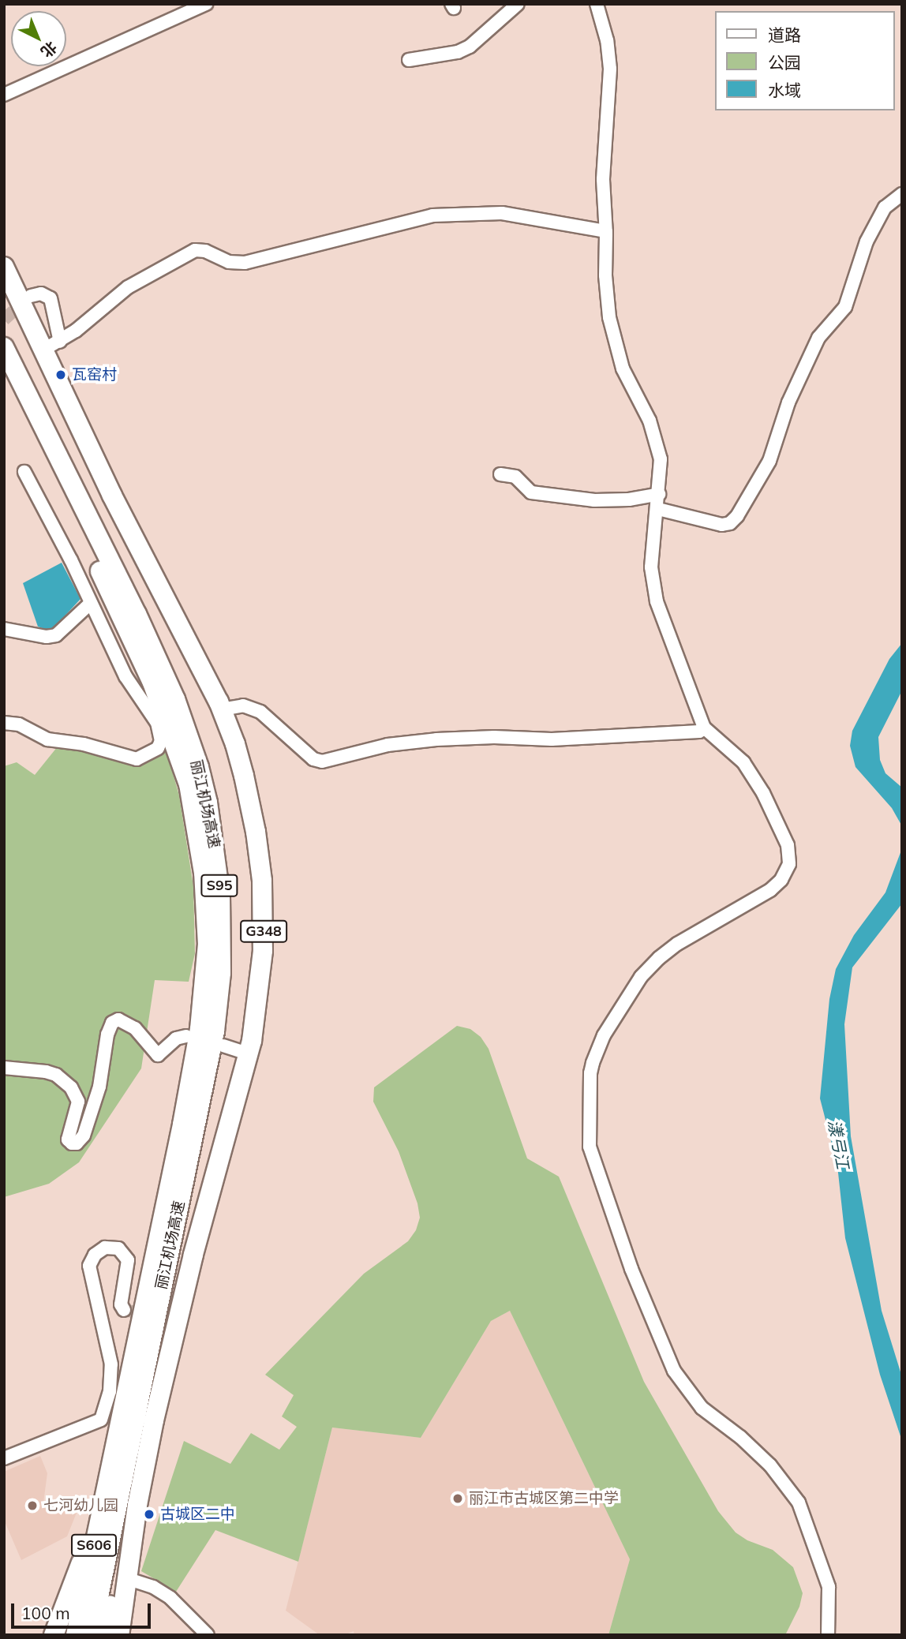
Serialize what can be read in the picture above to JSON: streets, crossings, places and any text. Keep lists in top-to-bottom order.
{
  "streets": {
    "highway": [
      "丽江机场高速",
      "S95",
      "G348",
      "S606"
    ]
  },
  "crossings": [
    ["丽江机场高速", "S606"]
  ],
  "water": ["漾弓江"],
  "places": [
    "瓦窑村",
    "丽江市古城区第二中学",
    "七河幼儿园",
    "古城区二中"
  ],
  "legend": ["道路", "公园", "水域"],
  "scale_bar": "100 m",
  "north": "bottom right"
}
